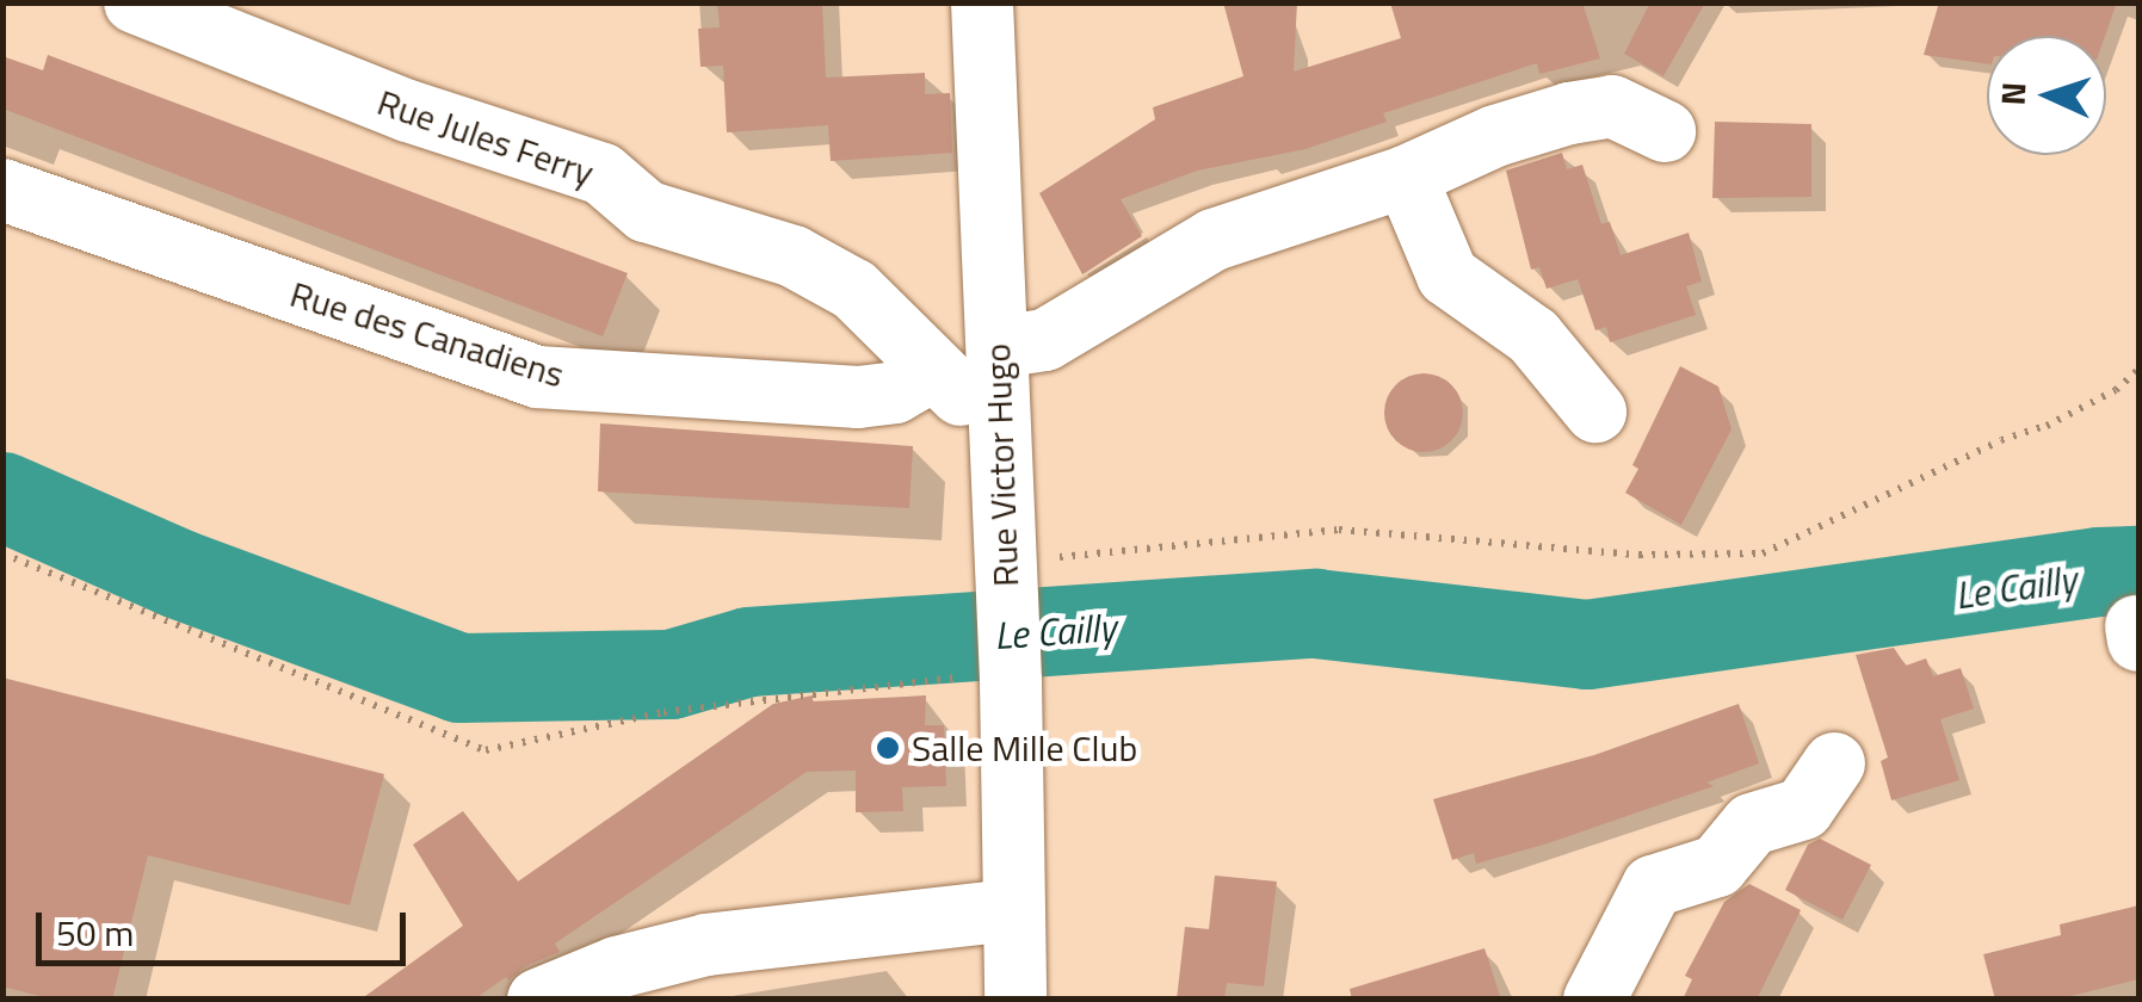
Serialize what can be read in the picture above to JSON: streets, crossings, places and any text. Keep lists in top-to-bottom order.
{
  "streets": {
    "street": ["Rue Jules Ferry", "Rue des Canadiens", "Rue Victor Hugo"]
  },
  "crossings": [
    ["Rue Jules Ferry", "Rue des Canadiens"],
    ["Rue Jules Ferry", "Rue Victor Hugo"]
  ],
  "water": ["Le Cailly"],
  "places": ["Salle Mille Club"],
  "scale_bar": "50 m",
  "north": "left"
}
